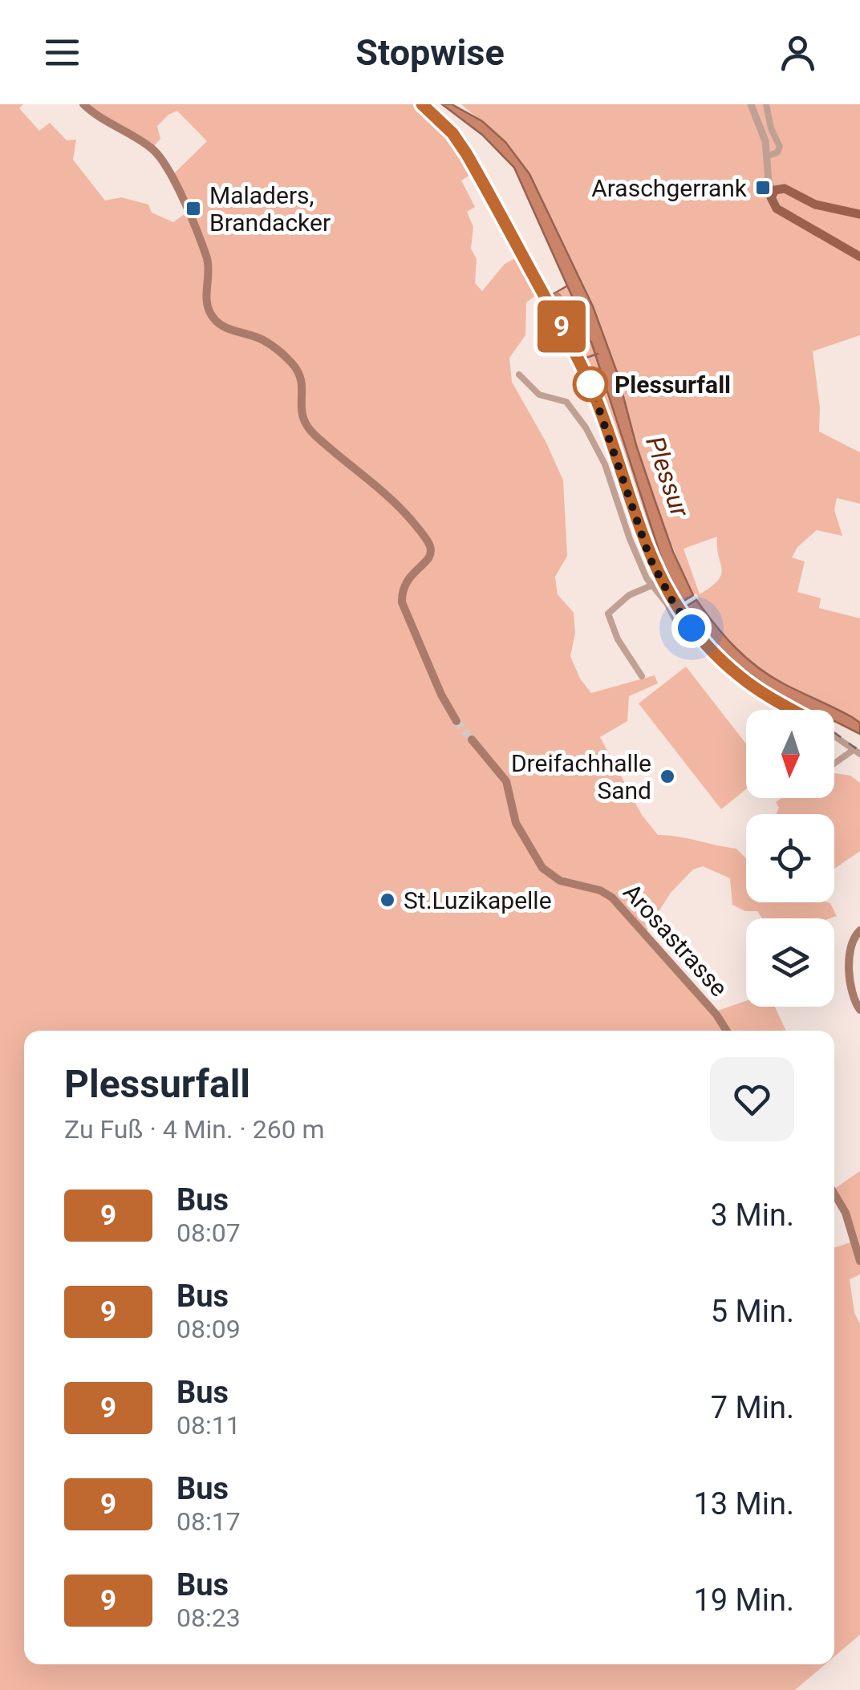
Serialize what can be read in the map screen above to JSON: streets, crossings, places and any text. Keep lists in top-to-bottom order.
{
  "streets": {
    "main road": ["Arosastrasse"]
  },
  "water": ["Plessur"],
  "places": {
    "transit": ["Araschgerrank", "Maladers, Brandacker"],
    "other": ["Plessurfall", "Dreifachhalle Sand", "St.Luzikapelle"]
  },
  "lines": ["bus line 9"],
  "north": "bottom",
  "page": {
    "header": "Stopwise",
    "on_map": "9",
    "heading": ["Plessurfall", "Zu Fuß · 4 Min. · 260 m"],
    "list": [
      {
        "mark": "9",
        "name": "Bus",
        "note": "08:07",
        "value": "3 Min."
      },
      {
        "mark": "9",
        "name": "Bus",
        "note": "08:09",
        "value": "5 Min."
      },
      {
        "mark": "9",
        "name": "Bus",
        "note": "08:11",
        "value": "7 Min."
      },
      {
        "mark": "9",
        "name": "Bus",
        "note": "08:17",
        "value": "13 Min."
      },
      {
        "mark": "9",
        "name": "Bus",
        "note": "08:23",
        "value": "19 Min."
      }
    ]
  }
}
